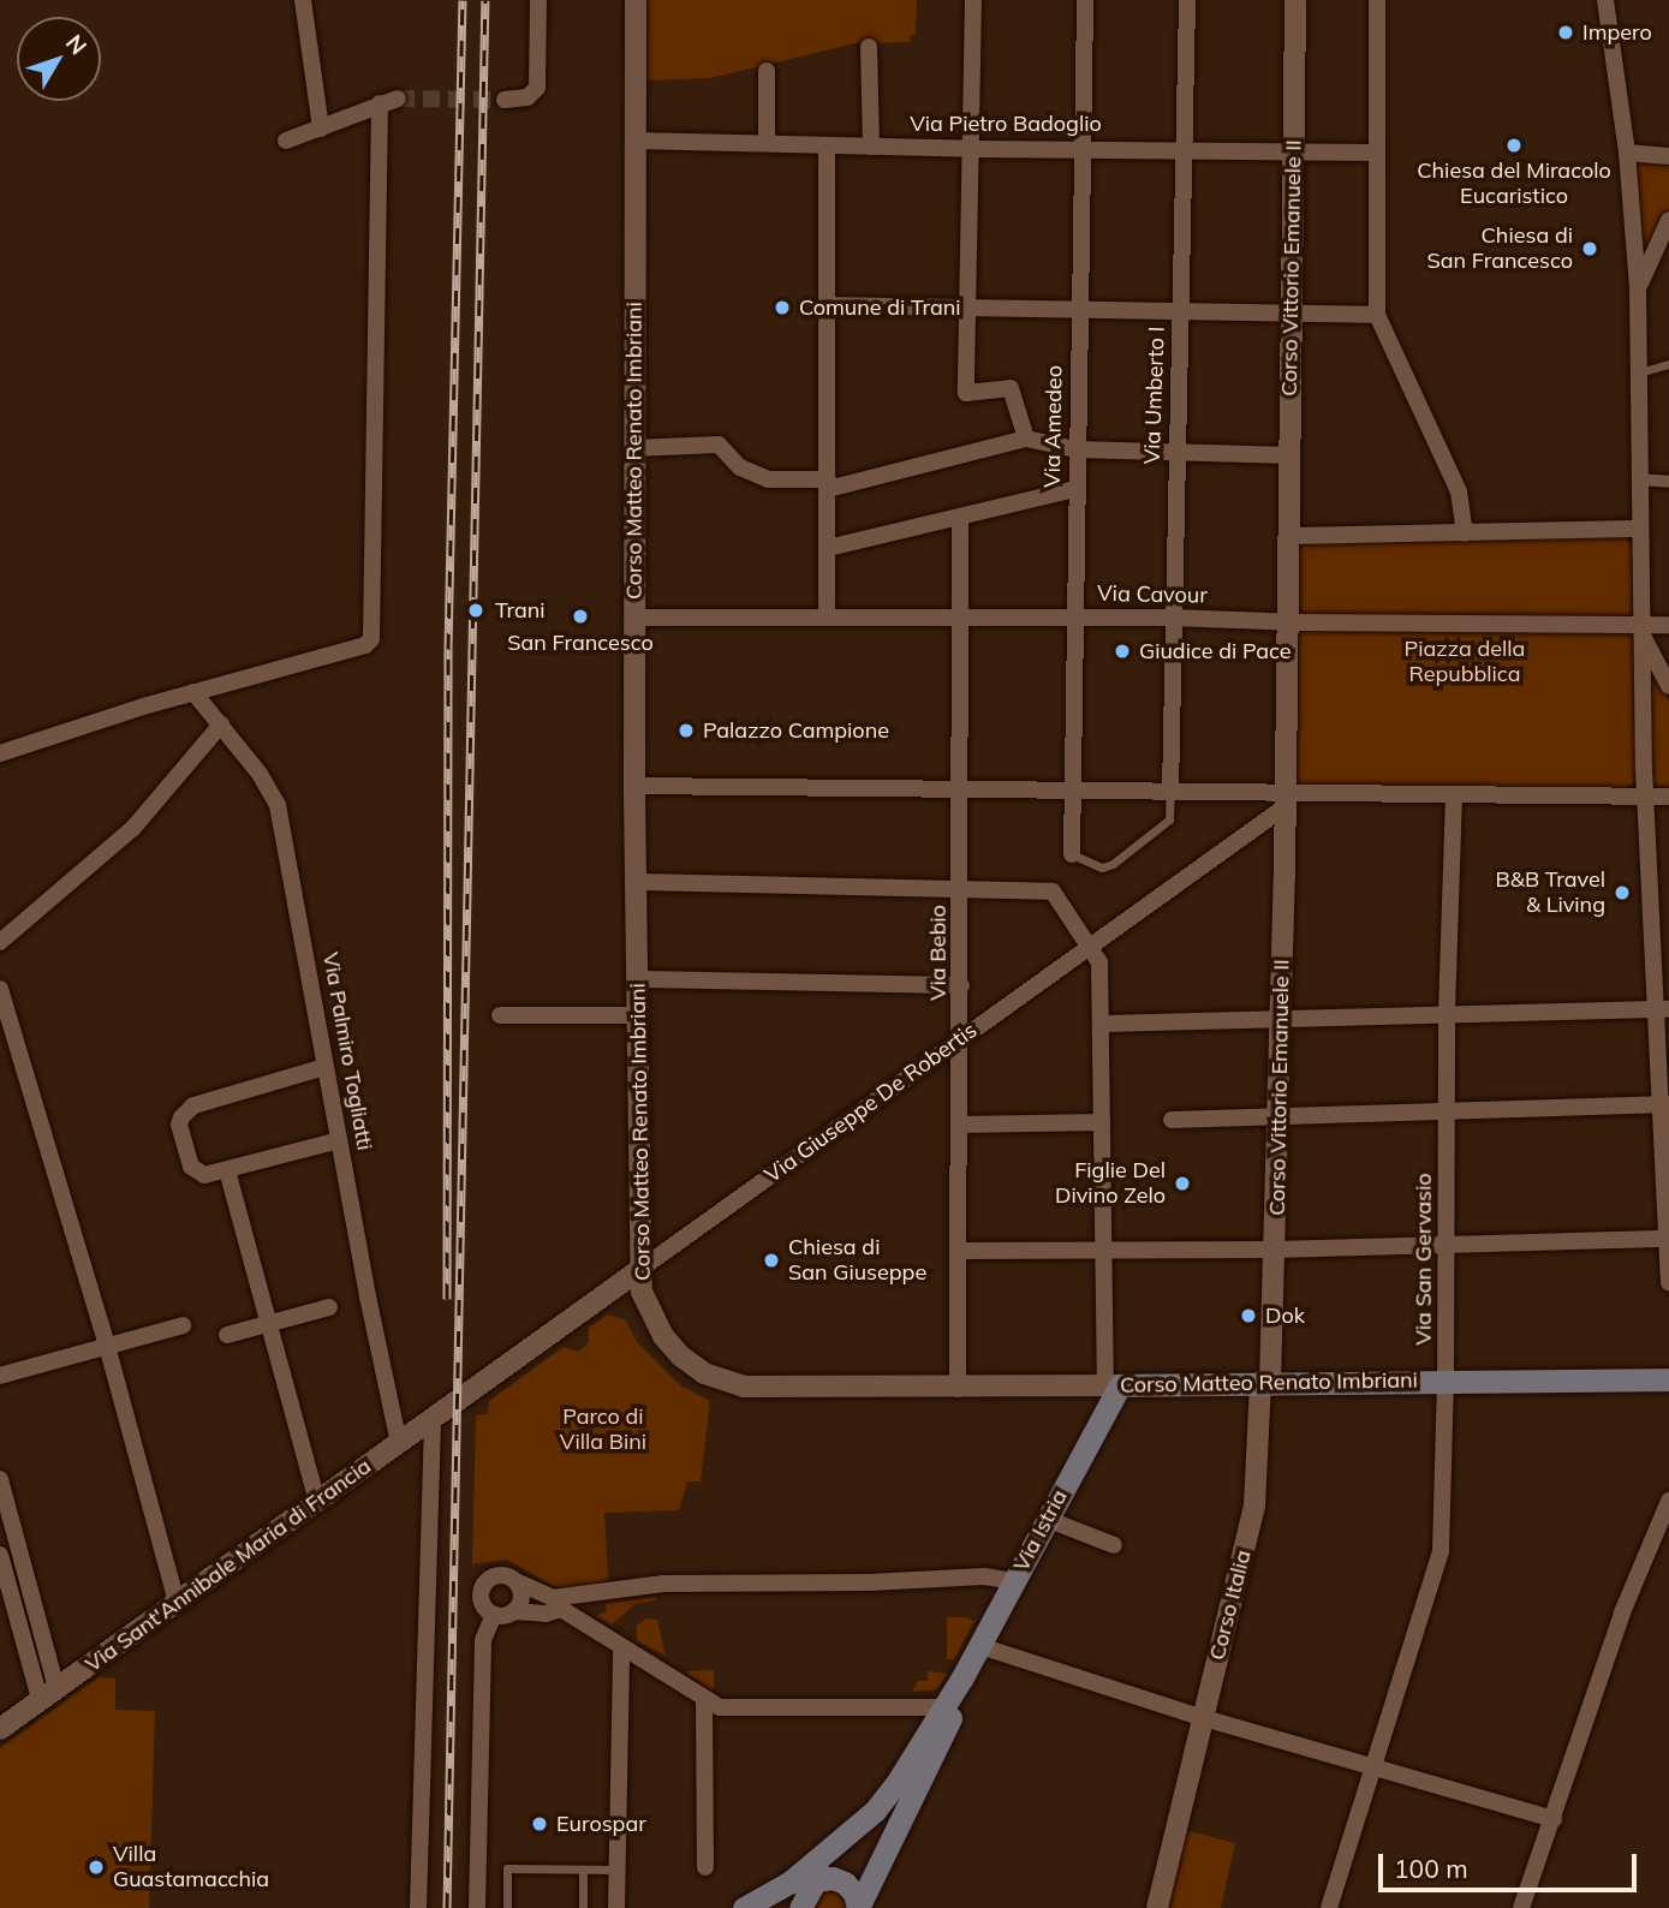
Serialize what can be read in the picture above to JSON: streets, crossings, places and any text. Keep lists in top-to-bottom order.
{
  "streets": {
    "main road": ["Corso Matteo Renato Imbriani", "Via Istria"],
    "street": [
      "Via Pietro Badoglio",
      "Corso Vittorio Emanuele II",
      "Via Umberto I",
      "Via Amedeo",
      "Via Cavour",
      "Via Bebio",
      "Via Palmiro Togliatti",
      "Via Giuseppe De Robertis",
      "Via San Gervasio",
      "Via Sant'Annibale Maria di Francia",
      "Corso Italia"
    ]
  },
  "crossings": [
    ["Via Pietro Badoglio", "Corso Vittorio Emanuele II"],
    ["Via Pietro Badoglio", "Via Umberto I"],
    ["Via Pietro Badoglio", "Via Amedeo"],
    ["Via Pietro Badoglio", "Corso Matteo Renato Imbriani"],
    ["Corso Vittorio Emanuele II", "Corso Matteo Renato Imbriani"],
    ["Corso Vittorio Emanuele II", "Via Giuseppe De Robertis"],
    ["Corso Vittorio Emanuele II", "Corso Italia"],
    ["Via Umberto I", "Via Cavour"],
    ["Via Amedeo", "Via Cavour"],
    ["Corso Matteo Renato Imbriani", "Via Cavour"],
    ["Corso Matteo Renato Imbriani", "Via Bebio"],
    ["Corso Matteo Renato Imbriani", "Via Giuseppe De Robertis"],
    ["Corso Matteo Renato Imbriani", "Via San Gervasio"],
    ["Corso Matteo Renato Imbriani", "Via Istria"],
    ["Corso Matteo Renato Imbriani", "Corso Italia"],
    ["Via Cavour", "Via Bebio"],
    ["Via Bebio", "Via Giuseppe De Robertis"],
    ["Via Palmiro Togliatti", "Via Sant'Annibale Maria di Francia"],
    ["Via Giuseppe De Robertis", "Via Sant'Annibale Maria di Francia"]
  ],
  "parks": ["Piazza della Repubblica", "Parco di Villa Bini"],
  "places": [
    "Impero",
    "Chiesa del Miracolo Eucaristico",
    "Chiesa di San Francesco",
    "Comune di Trani",
    "Trani",
    "San Francesco",
    "Giudice di Pace",
    "Palazzo Campione",
    "B&B Travel & Living",
    "Figlie Del Divino Zelo",
    "Chiesa di San Giuseppe",
    "Dok",
    "Eurospar",
    "Villa Guastamacchia"
  ],
  "scale_bar": "100 m",
  "north": "top right"
}
